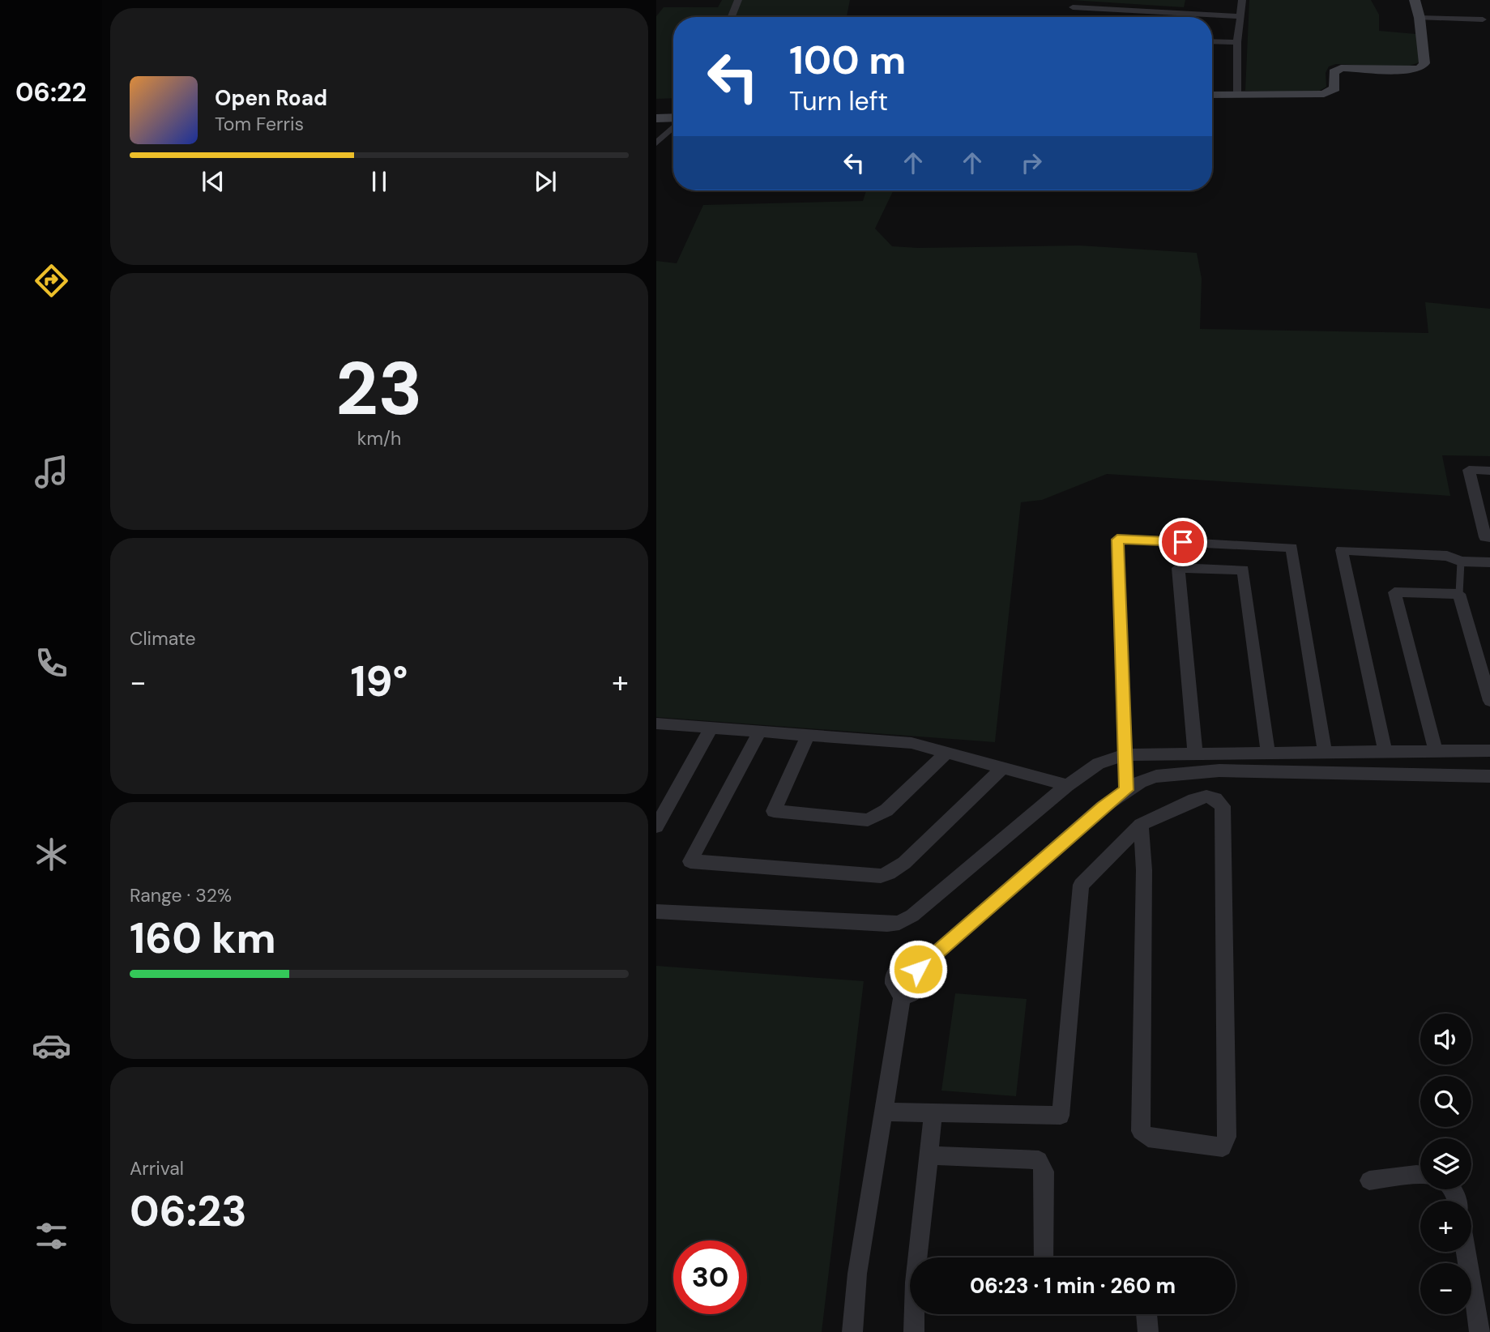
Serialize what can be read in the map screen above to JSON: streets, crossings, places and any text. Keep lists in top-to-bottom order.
{
  "page": {
    "tabs": "06:22",
    "turn": ["100 m", "Turn left"],
    "song": ["Open Road", "Tom Ferris"],
    "tile": [
      ["23", "km/h"],
      "Climate",
      ["Range · 32%", "160 km"],
      ["Arrival", "06:23"]
    ],
    "heat": ["−", "19°", "+"],
    "map_buttons": ["+", "−"],
    "limit": "30",
    "trip": "06:23 · 1 min · 260 m"
  }
}
